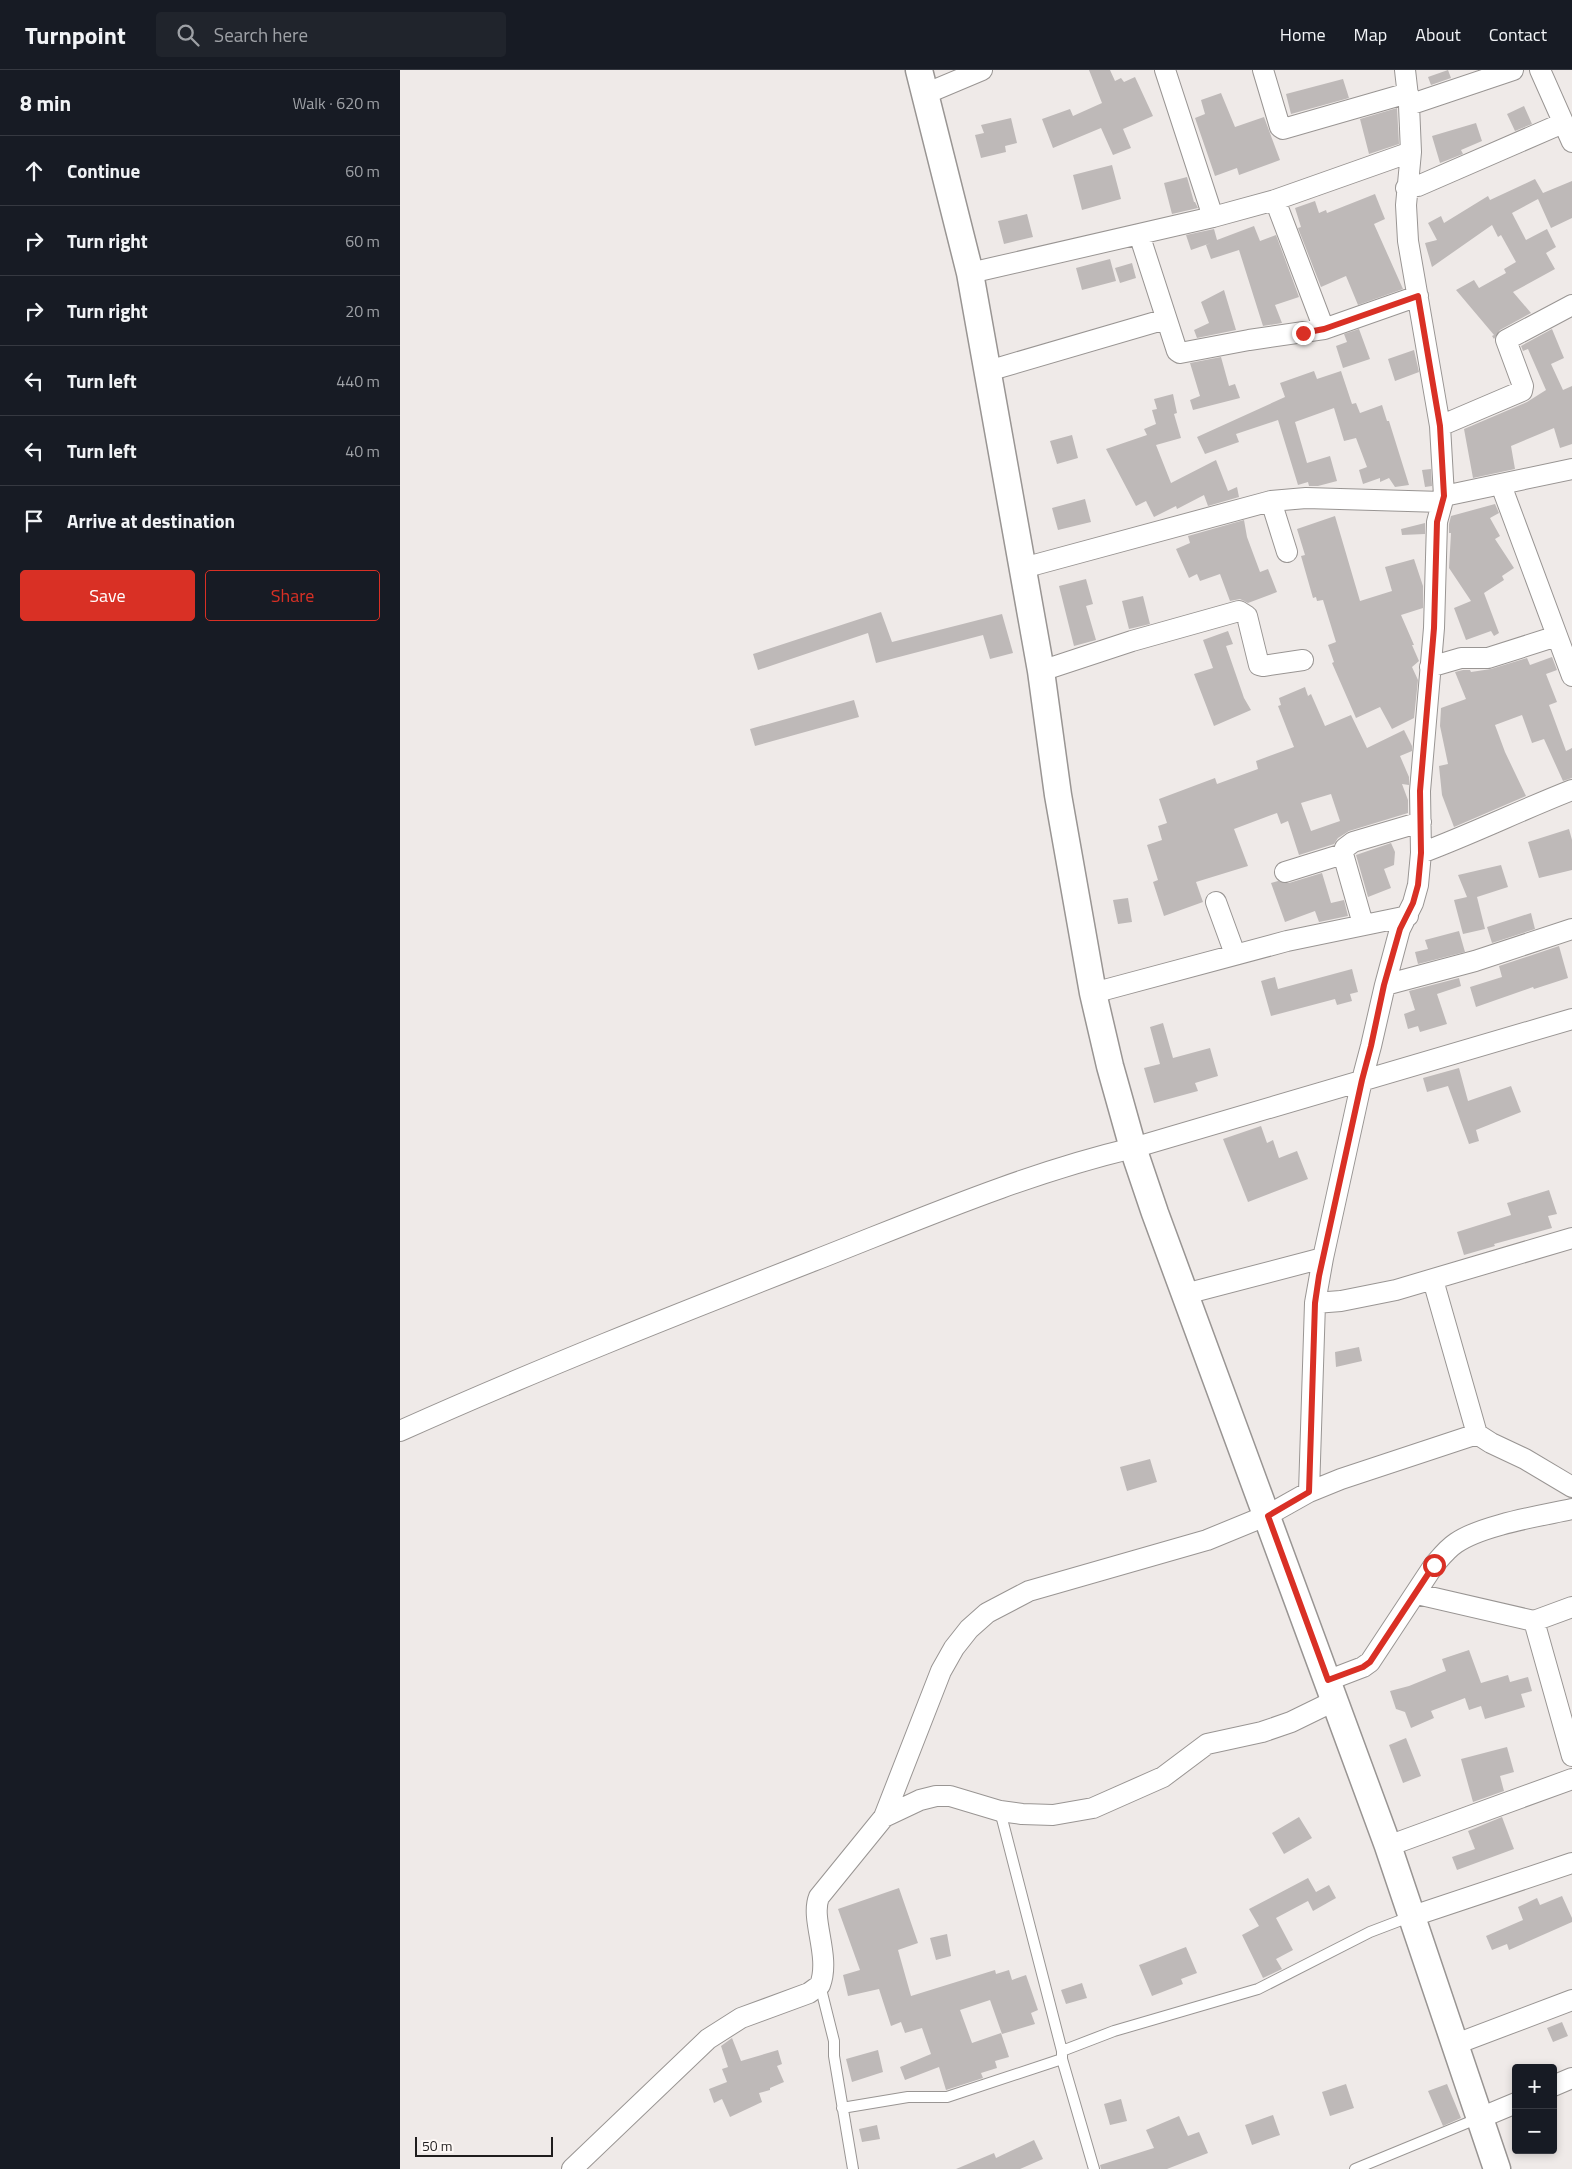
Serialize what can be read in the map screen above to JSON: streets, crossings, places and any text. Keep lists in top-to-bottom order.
{
  "scale_bar": "50 m",
  "page": {
    "header": "Turnpoint",
    "search": "Search here",
    "nav": [
      "Home",
      "Map",
      "About",
      "Contact"
    ],
    "heading": ["8 min", "Walk · 620 m"],
    "list": [
      ["Continue", "60 m"],
      ["Turn right", "60 m"],
      ["Turn right", "20 m"],
      ["Turn left", "440 m"],
      ["Turn left", "40 m"],
      "Arrive at destination"
    ],
    "buttons": ["Save", "Share"],
    "map_buttons": ["+", "−"],
    "scale": "50 m"
  }
}
